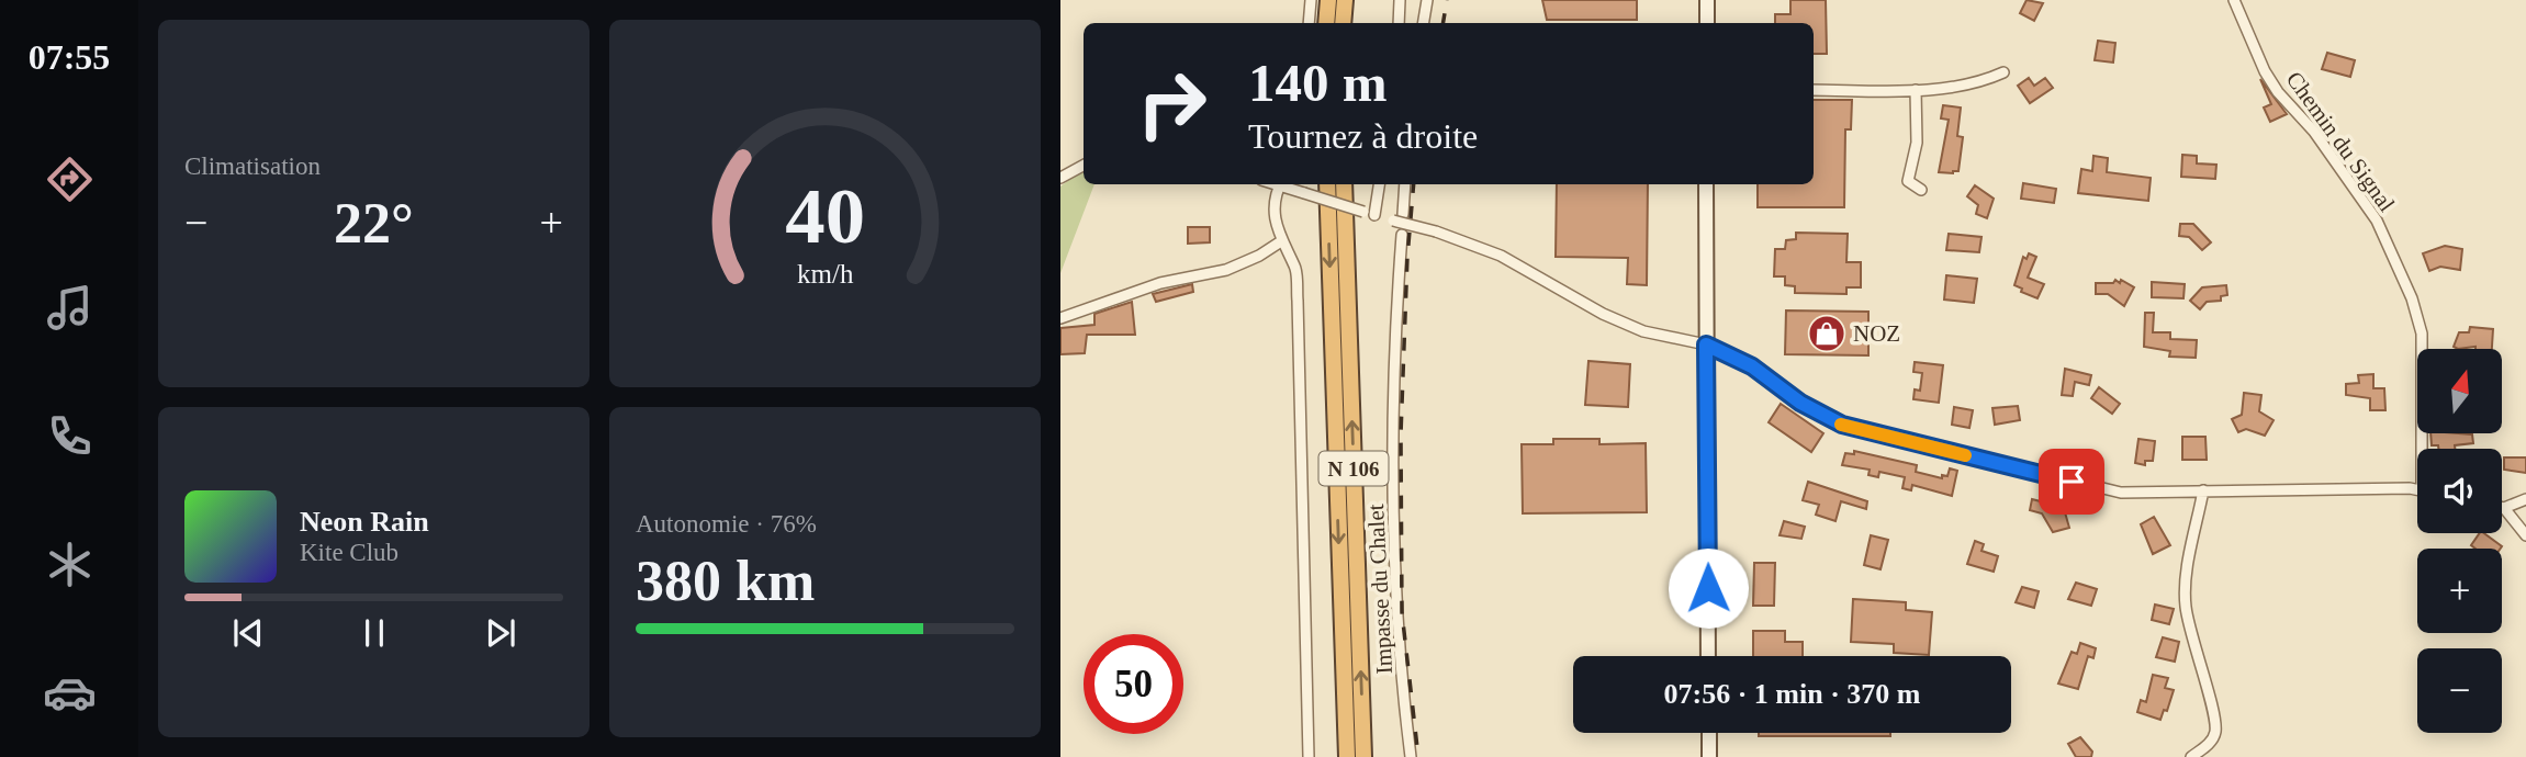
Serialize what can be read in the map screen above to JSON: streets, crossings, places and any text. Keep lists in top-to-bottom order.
{
  "streets": {
    "highway": ["N 106"],
    "street": ["Chemin du Signal", "Impasse du Chalet"]
  },
  "places": {
    "shop": ["NOZ"]
  },
  "north": "top",
  "page": {
    "tabs": "07:55",
    "tile": [
      "Climatisation",
      ["Autonomie · 76%", "380 km"]
    ],
    "turn": ["140 m", "Tournez à droite"],
    "heat": ["−", "22°", "+"],
    "map_buttons": ["+", "−"],
    "song": ["Neon Rain", "Kite Club"],
    "limit": "50",
    "trip": "07:56 · 1 min · 370 m",
    "gauge": ["40", "km/h"]
  }
}
